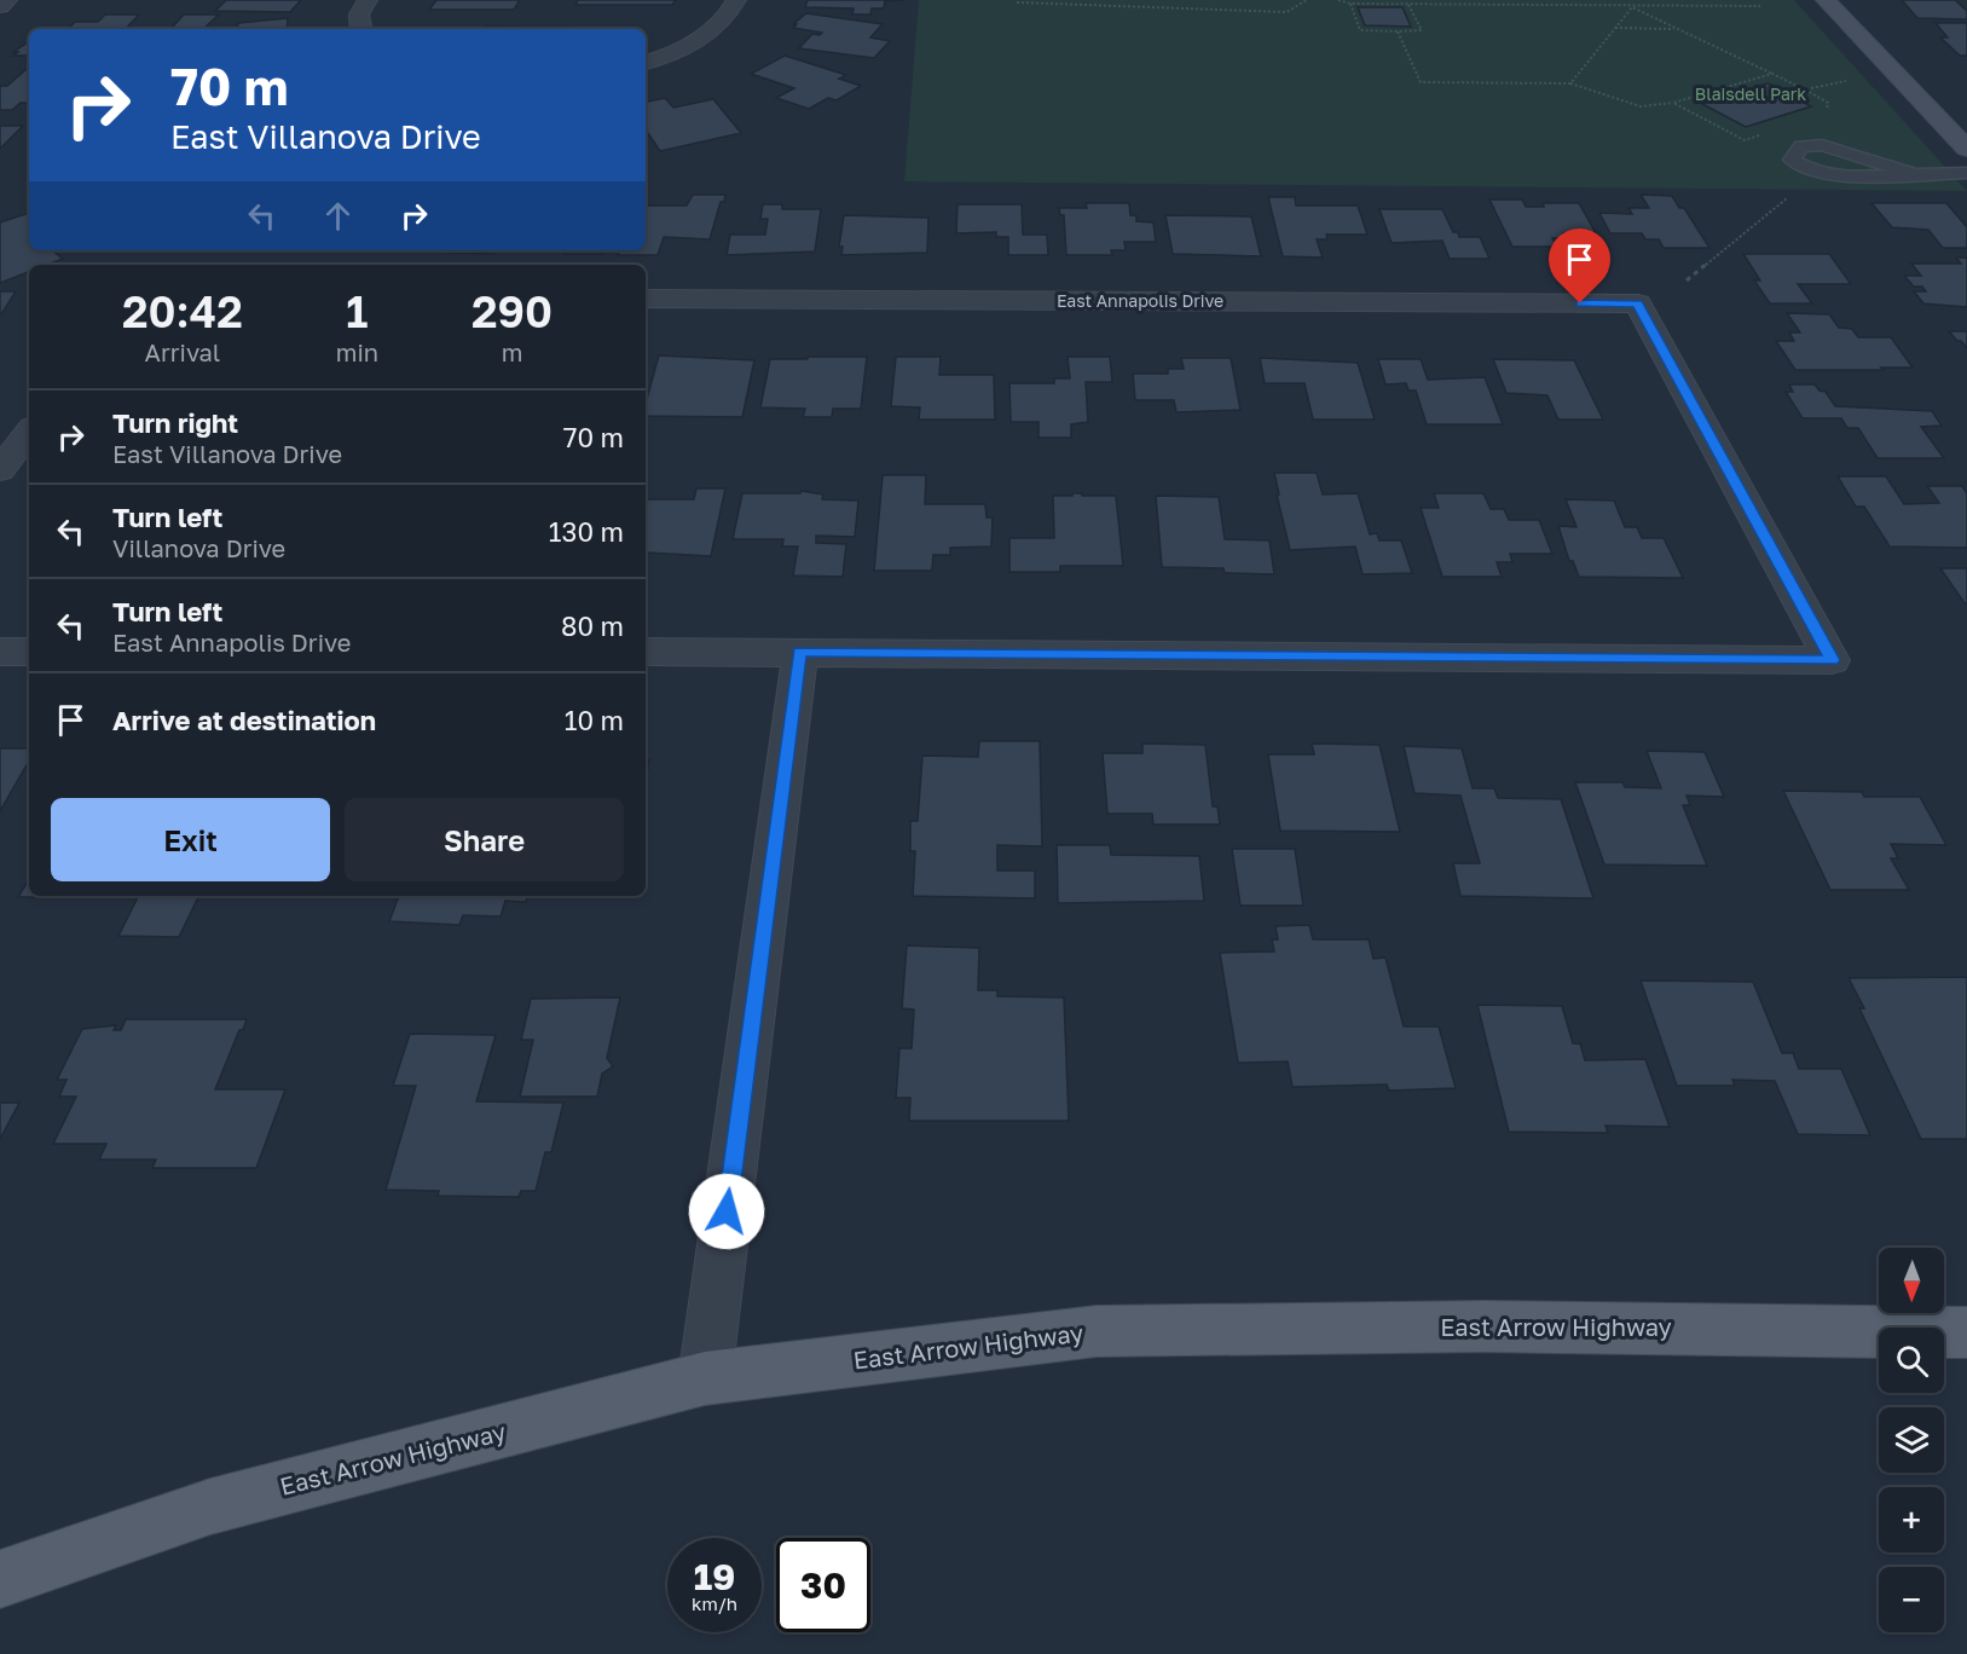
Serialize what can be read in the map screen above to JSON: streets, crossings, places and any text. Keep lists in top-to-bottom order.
{
  "streets": {
    "main road": ["East Arrow Highway"],
    "street": ["East Annapolis Drive"]
  },
  "parks": ["Blaisdell Park"],
  "north": "bottom",
  "page": {
    "turn": ["70 m", "East Villanova Drive"],
    "eta": [
      "20:42",
      "Arrival",
      "1",
      "min",
      "290",
      "m"
    ],
    "list": [
      {
        "name": "Turn right",
        "note": "East Villanova Drive",
        "value": "70 m"
      },
      {
        "name": "Turn left",
        "note": "Villanova Drive",
        "value": "130 m"
      },
      {
        "name": "Turn left",
        "note": "East Annapolis Drive",
        "value": "80 m"
      },
      {
        "name": "Arrive at destination",
        "value": "10 m"
      }
    ],
    "buttons": ["Exit", "Share"],
    "map_buttons": ["+", "−"],
    "speed": "19 km/h",
    "limit": "30"
  }
}
